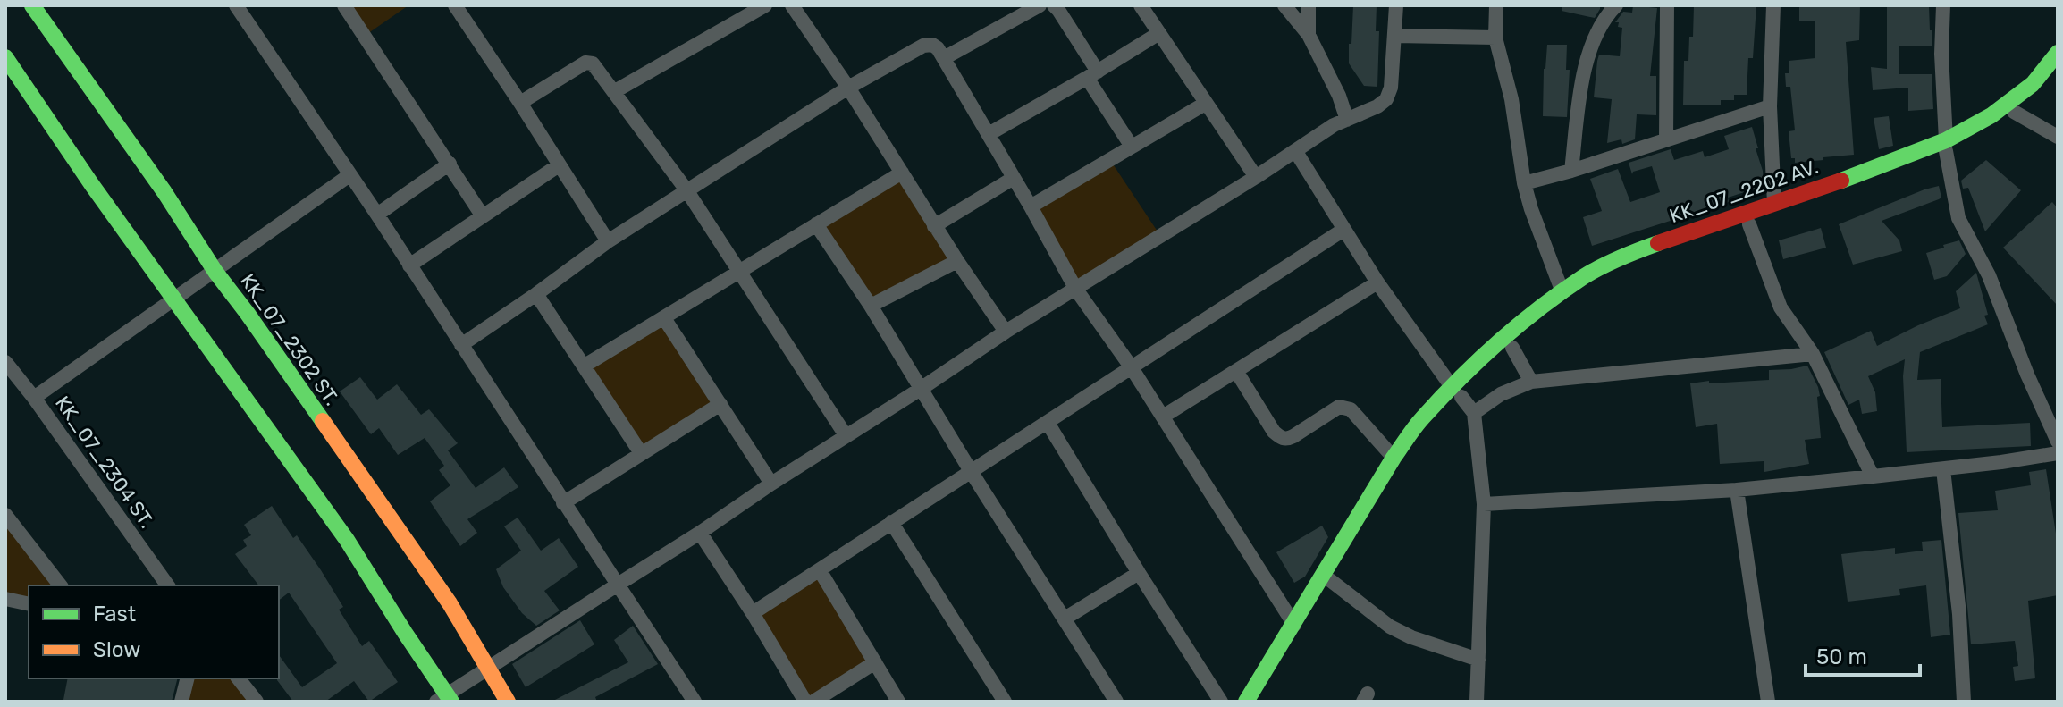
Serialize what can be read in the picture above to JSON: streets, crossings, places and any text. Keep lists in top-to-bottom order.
{
  "streets": {
    "main road": ["KK_07_2202 AV.", "KK_07_2302 ST."],
    "street": ["KK_07_2304 ST."]
  },
  "legend": ["Fast", "Slow"],
  "scale_bar": "50 m"
}
